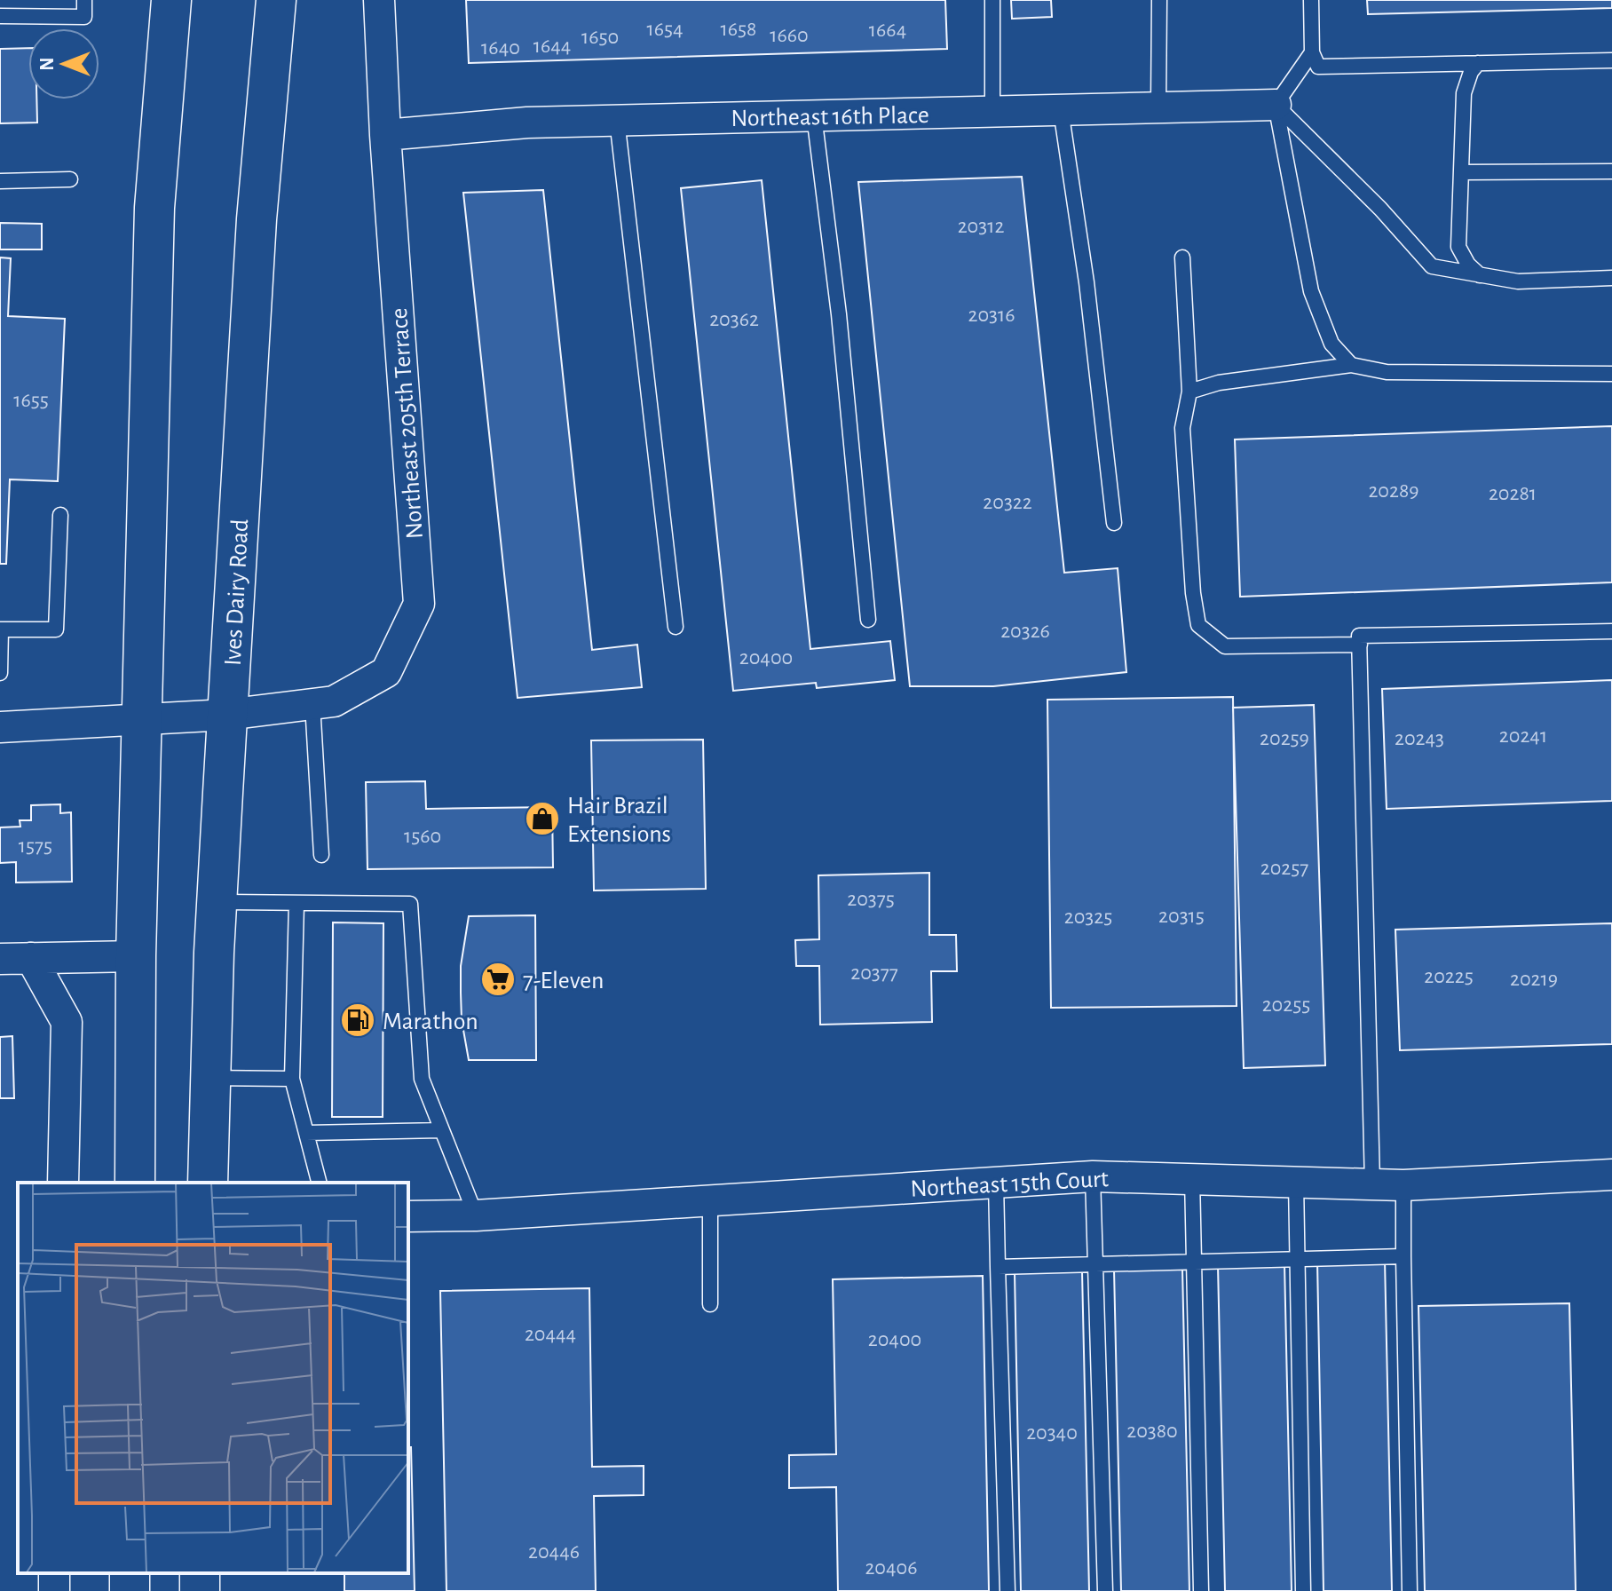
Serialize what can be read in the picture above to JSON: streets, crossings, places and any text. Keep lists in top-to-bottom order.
{
  "streets": {
    "main road": ["Ives Dairy Road"],
    "street": ["Northeast 16th Place", "Northeast 205th Terrace", "Northeast 15th Court"]
  },
  "crossings": [
    ["Northeast 16th Place", "Northeast 205th Terrace"],
    ["Northeast 205th Terrace", "Ives Dairy Road"]
  ],
  "places": {
    "shop": ["Hair Brazil Extensions"],
    "supermarket": ["7-Eleven"],
    "fuel station": ["Marathon"]
  },
  "house_numbers": [
    "1654",
    "1658",
    "1664",
    "1660",
    "1650",
    "1644",
    "1640",
    "20312",
    "20316",
    "20362",
    "1655",
    "20289",
    "20281",
    "20322",
    "20326",
    "20400",
    "20241",
    "20259",
    "20243",
    "1560",
    "1575",
    "20257",
    "20375",
    "20315",
    "20325",
    "20377",
    "20225",
    "20219",
    "20255",
    "20444",
    "20400",
    "20380",
    "20340",
    "20446",
    "20406"
  ],
  "north": "left"
}
